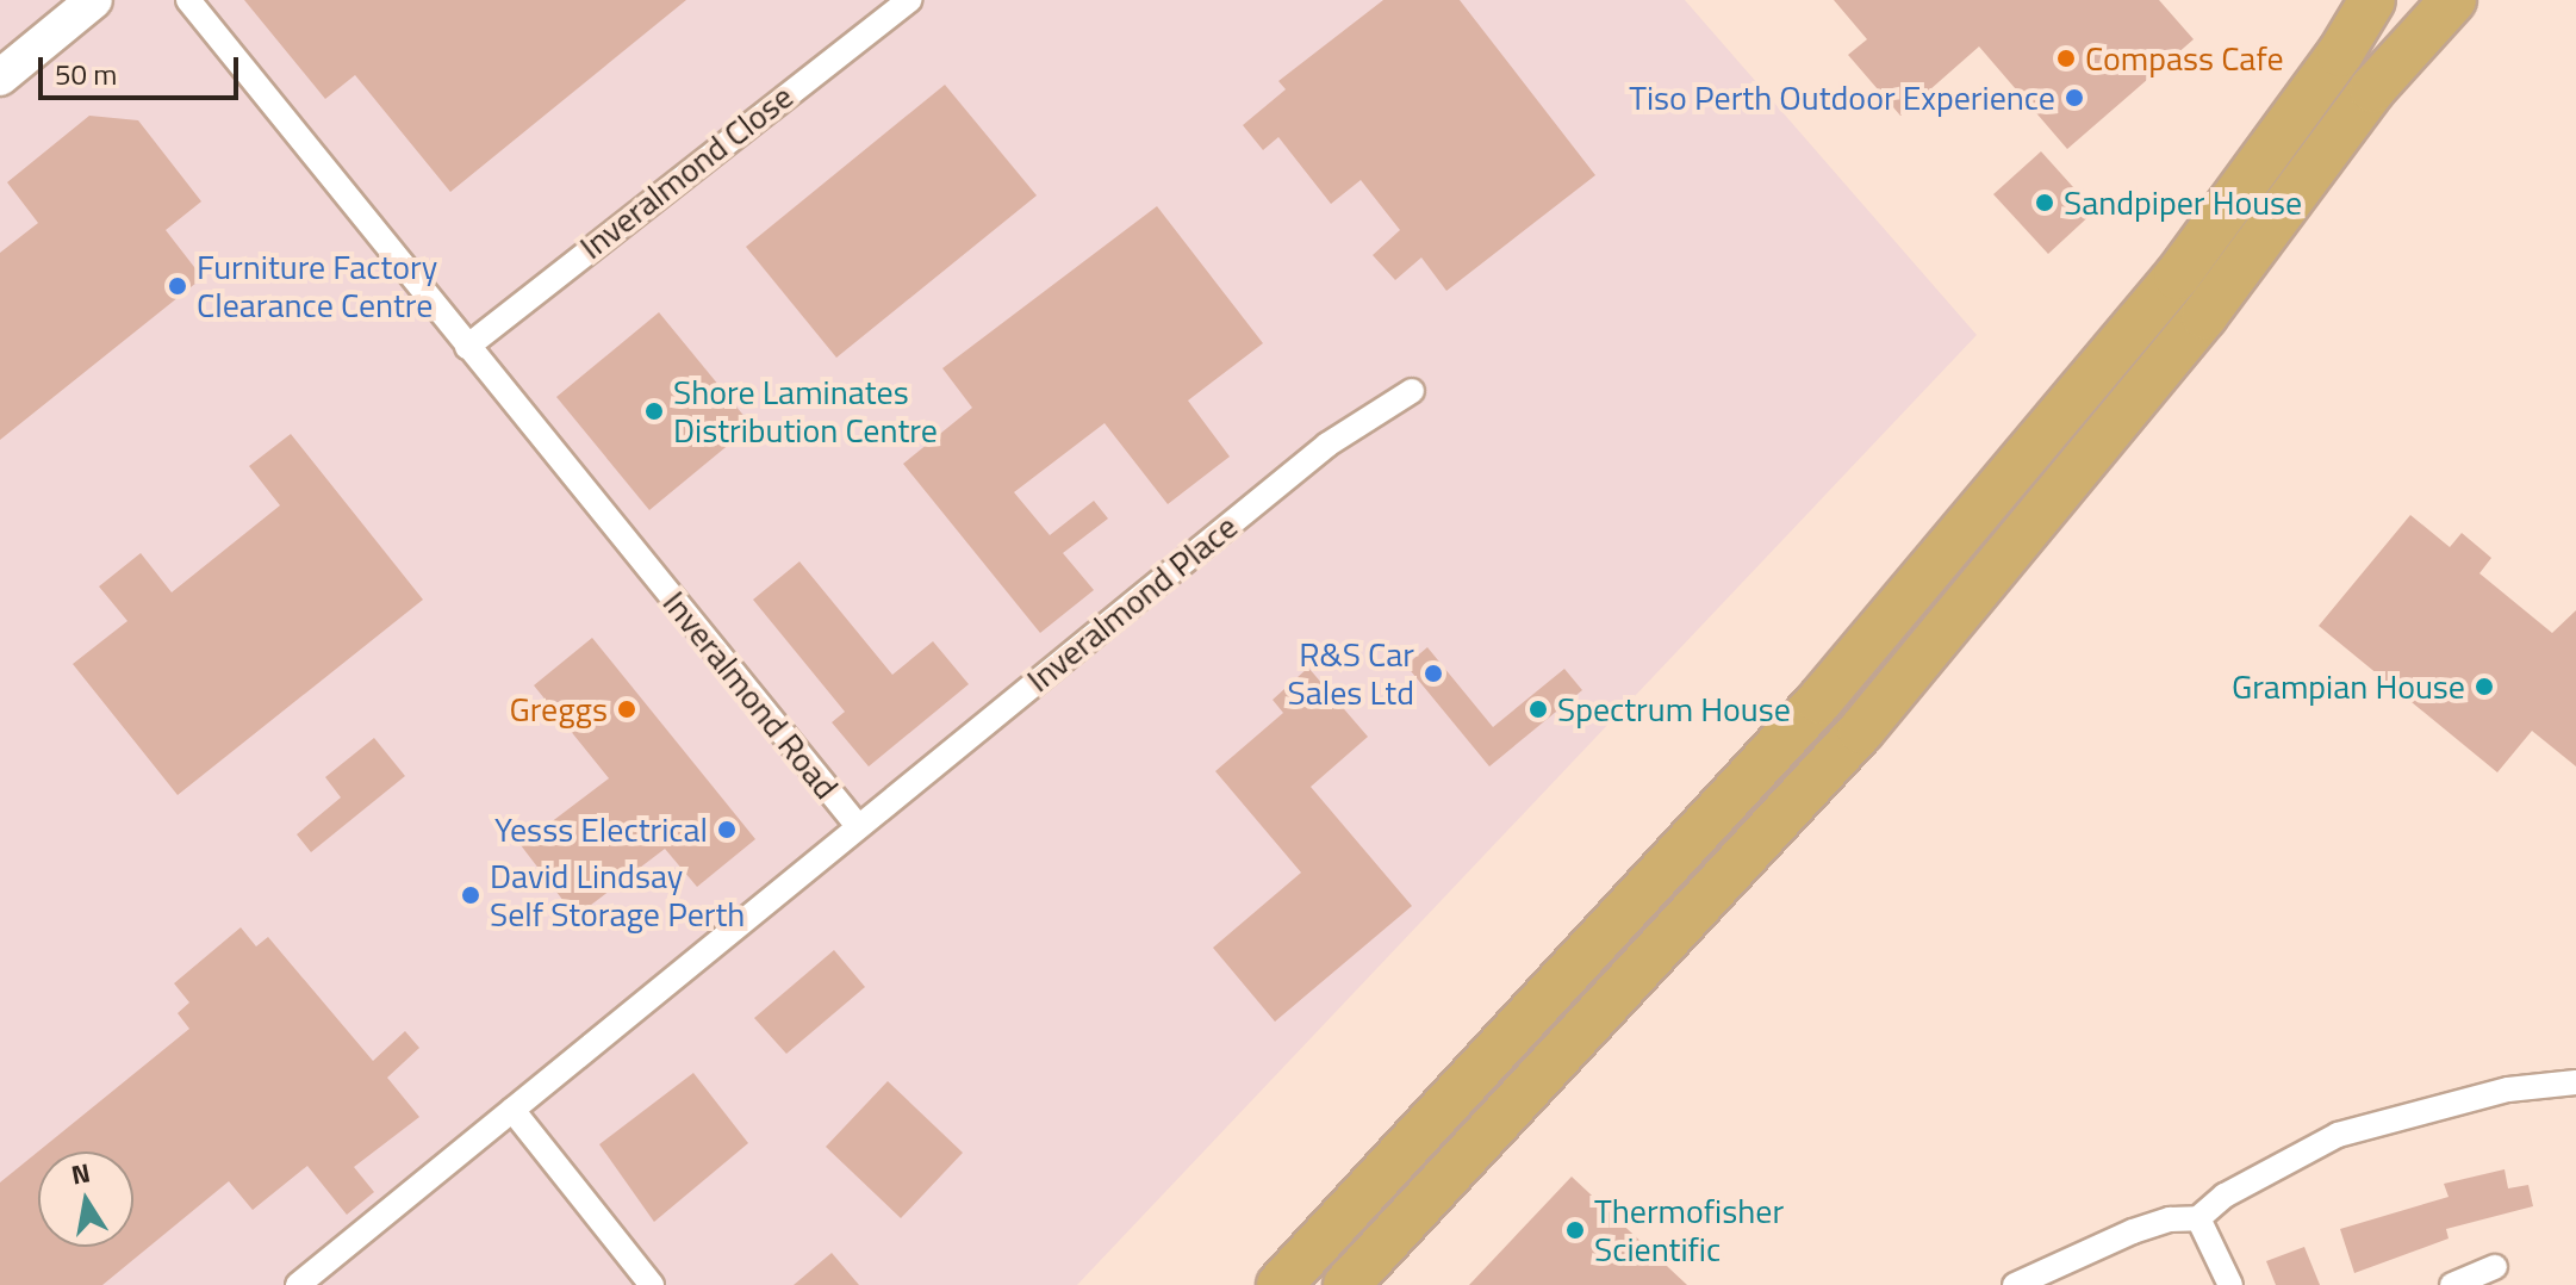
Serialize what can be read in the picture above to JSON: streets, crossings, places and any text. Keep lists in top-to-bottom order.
{
  "streets": {
    "street": ["Inveralmond Close", "Inveralmond Place", "Inveralmond Road"]
  },
  "crossings": [
    ["Inveralmond Close", "Inveralmond Road"],
    ["Inveralmond Place", "Inveralmond Road"]
  ],
  "places": [
    "Compass Cafe",
    "Tiso Perth Outdoor Experience",
    "Sandpiper House",
    "Furniture Factory Clearance Centre",
    "Shore Laminates Distribution Centre",
    "R&S Car Sales Ltd",
    "Grampian House",
    "Greggs",
    "Spectrum House",
    "Yesss Electrical",
    "David Lindsay Self Storage Perth",
    "Thermofisher Scientific"
  ],
  "scale_bar": "50 m",
  "north": "top"
}
